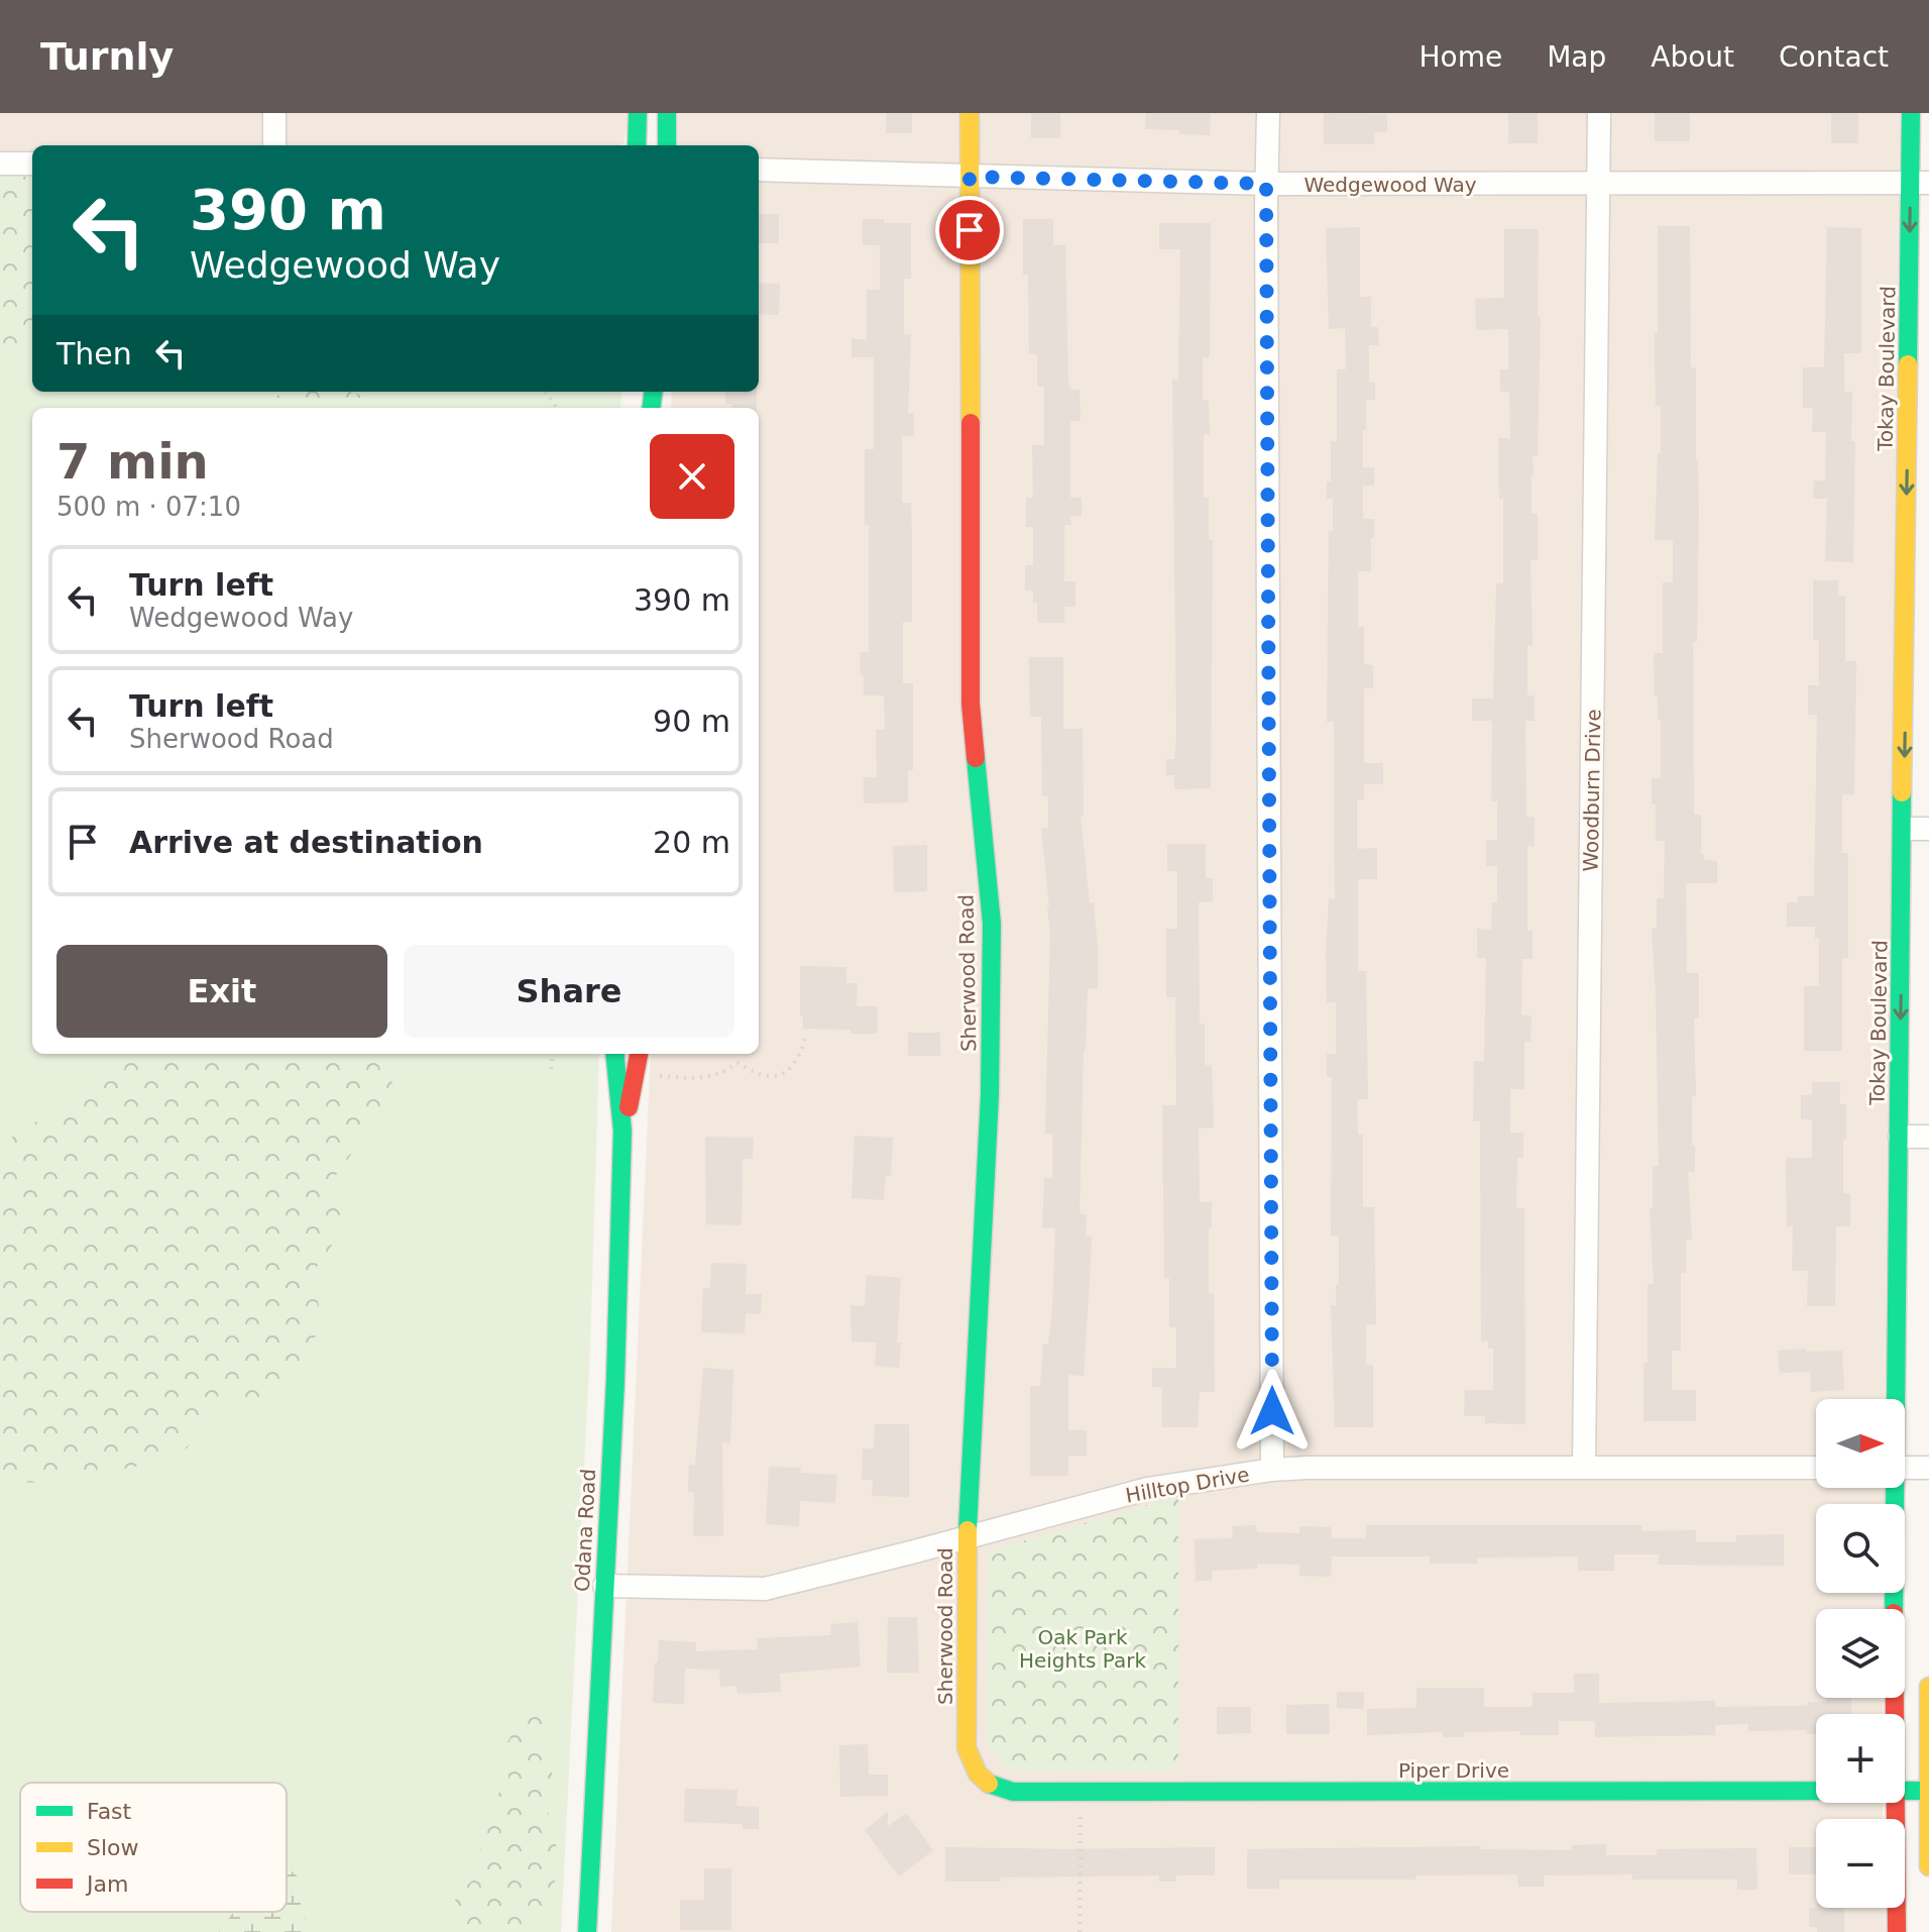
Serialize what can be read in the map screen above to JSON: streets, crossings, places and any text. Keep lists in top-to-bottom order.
{
  "streets": {
    "street": [
      "Wedgewood Way",
      "Tokay Boulevard",
      "Woodburn Drive",
      "Sherwood Road",
      "Hilltop Drive",
      "Odana Road",
      "Piper Drive"
    ]
  },
  "crossings": [
    ["Wedgewood Way", "Tokay Boulevard"],
    ["Wedgewood Way", "Woodburn Drive"],
    ["Wedgewood Way", "Sherwood Road"],
    ["Woodburn Drive", "Hilltop Drive"],
    ["Sherwood Road", "Hilltop Drive"],
    ["Sherwood Road", "Piper Drive"],
    ["Hilltop Drive", "Odana Road"]
  ],
  "one_way": ["Tokay Boulevard"],
  "parks": ["Oak Park Heights Park"],
  "legend": ["Fast", "Slow", "Jam"],
  "north": "right",
  "page": {
    "header": "Turnly",
    "nav": [
      "Home",
      "Map",
      "About",
      "Contact"
    ],
    "turn": ["390 m", "Wedgewood Way"],
    "then": "Then",
    "heading": ["7 min", "500 m · 07:10"],
    "list": [
      {
        "name": "Turn left",
        "note": "Wedgewood Way",
        "value": "390 m"
      },
      {
        "name": "Turn left",
        "note": "Sherwood Road",
        "value": "90 m"
      },
      {
        "name": "Arrive at destination",
        "value": "20 m"
      }
    ],
    "buttons": ["Exit", "Share"],
    "map_buttons": ["+", "−"]
  }
}
